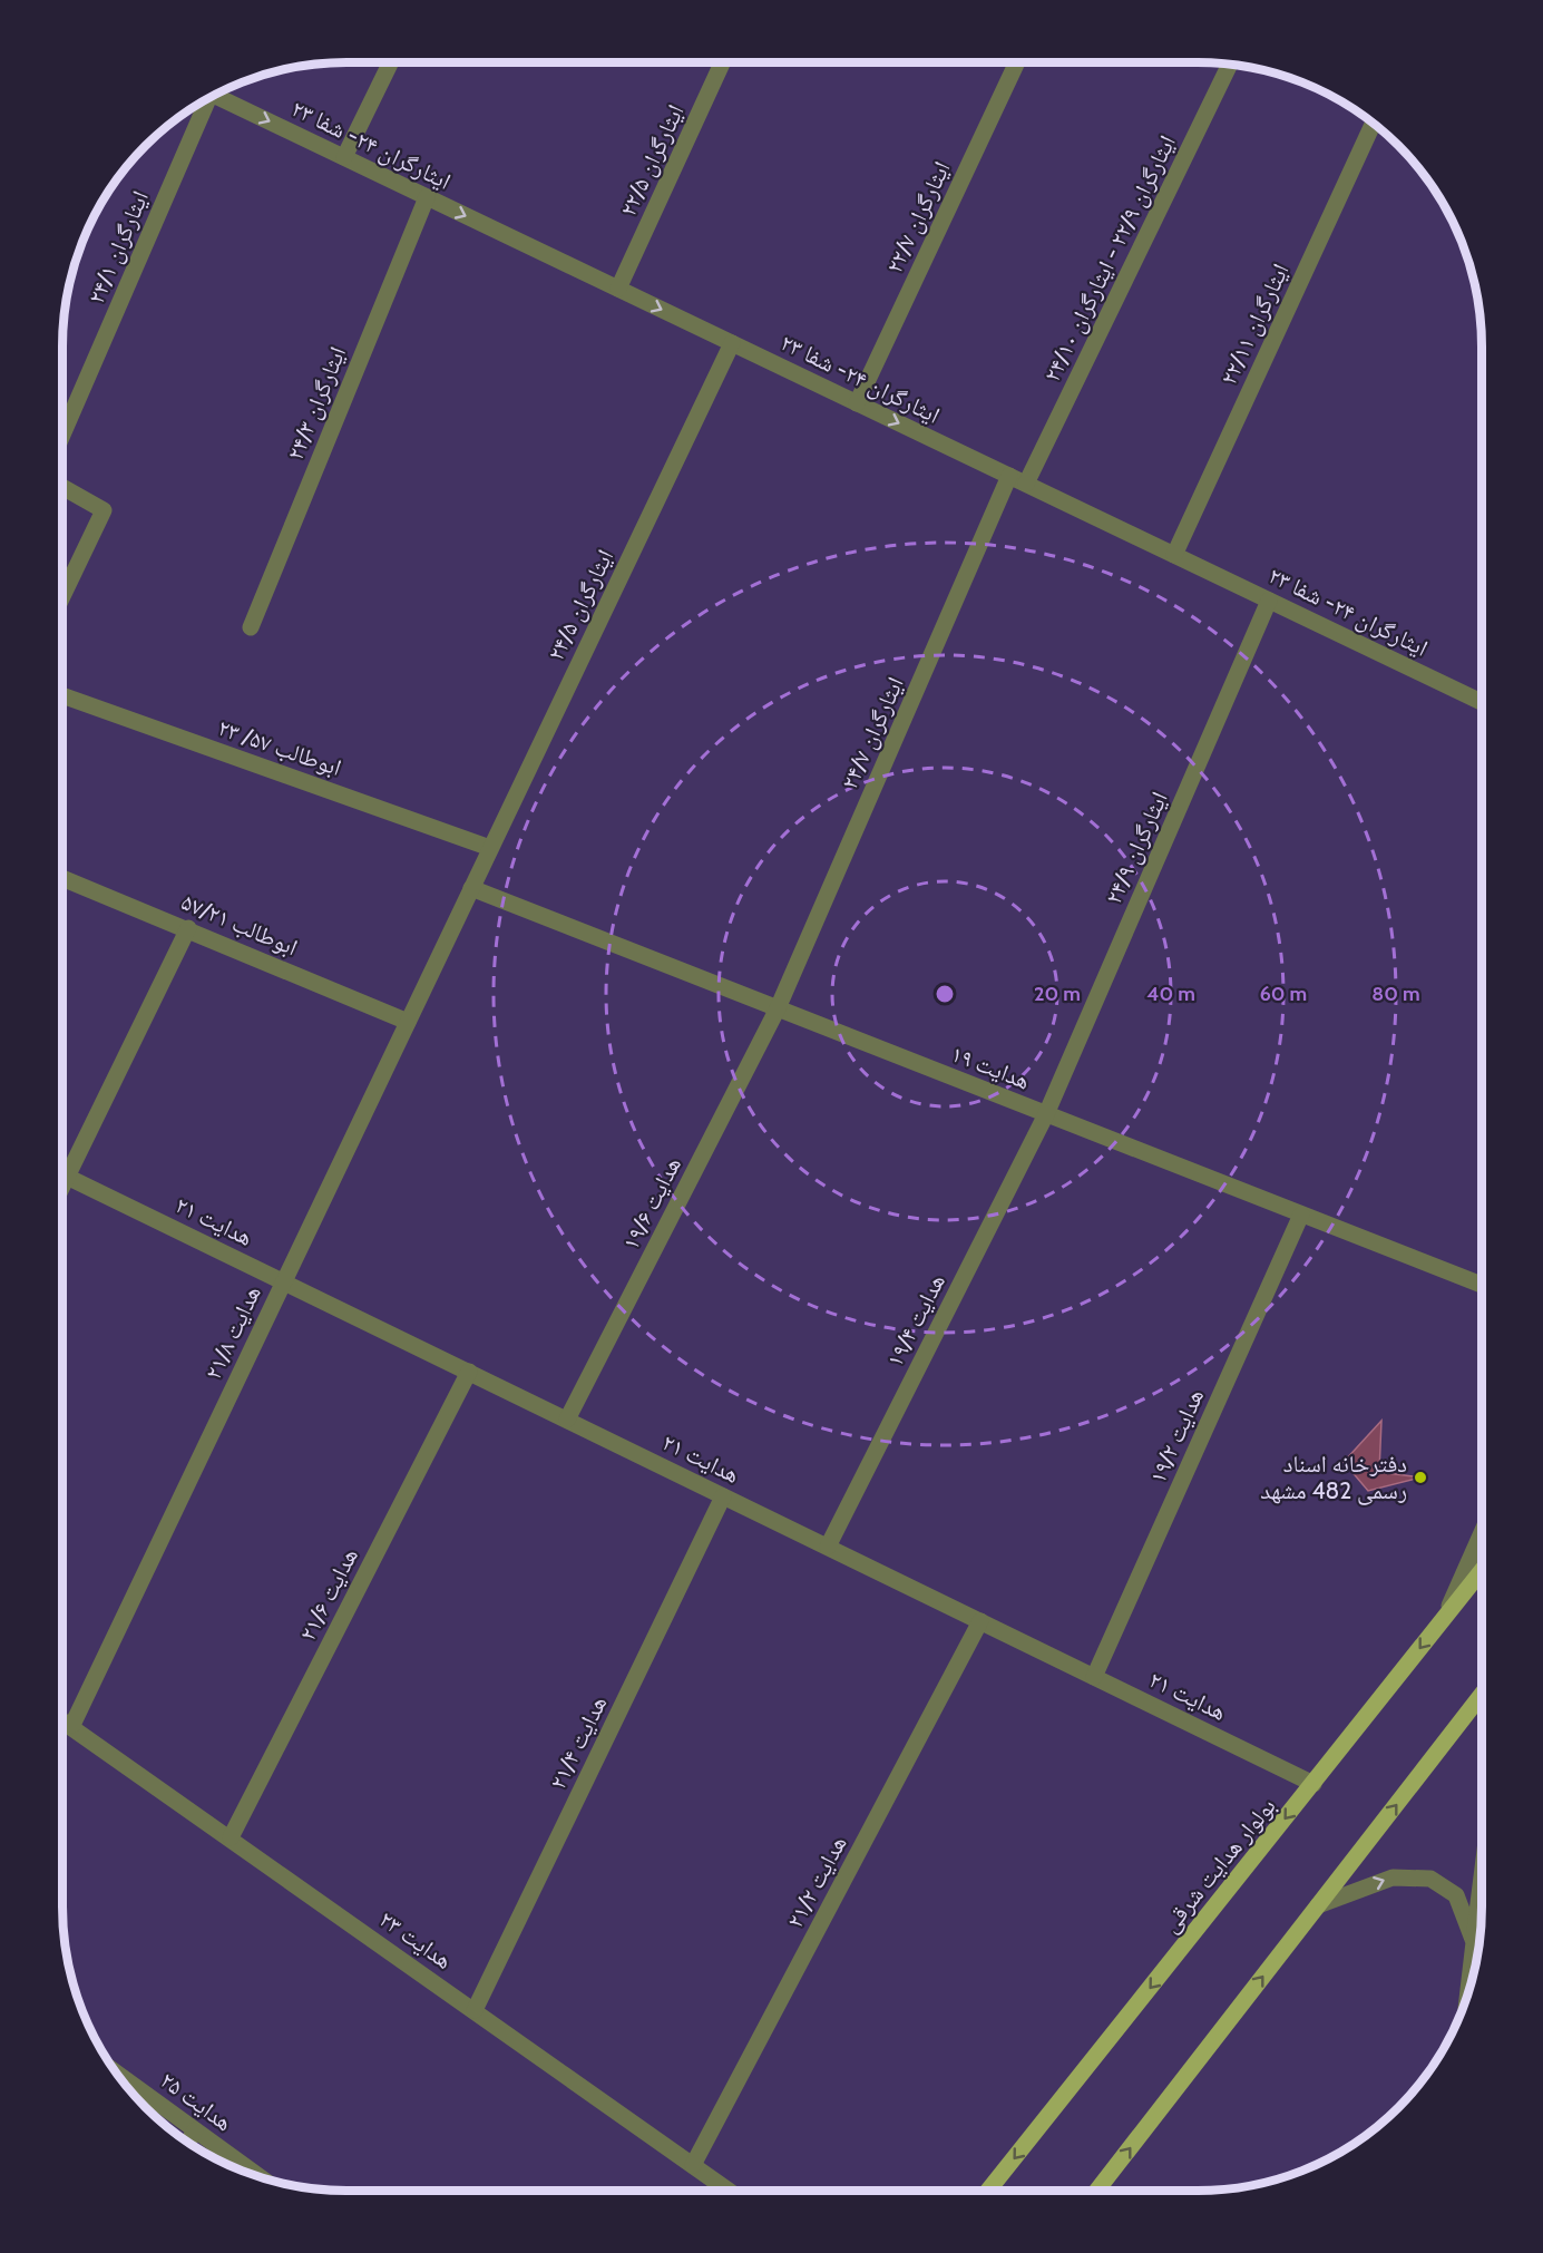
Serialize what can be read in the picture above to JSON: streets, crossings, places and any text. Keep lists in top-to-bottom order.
{
  "streets": {
    "main road": ["بولوار هدایت شرقی"],
    "street": [
      "ایثارگران ۲۴- شفا ۲۳",
      "ایثارگران ۲۲/۵",
      "ایثارگران ۲۲/۷",
      "ایثارگران ۲۴/۱",
      "ایثارگران ۲۲/۹ - ایثارگران ۲۴/۱۰",
      "ایثارگران ۲۲/۱۱",
      "ایثارگران ۲۴/۳",
      "ایثارگران ۲۴/۵",
      "ایثارگران ۲۴/۷",
      "ابوطالب ۵۷/ ۲۳",
      "ایثارگران ۲۴/۹",
      "ابوطالب ۵۷/۲۱",
      "هدایت ۱۹",
      "هدایت ۱۹/۶",
      "هدایت ۲۱",
      "هدایت ۱۹/۴",
      "هدایت ۲۱/۸",
      "هدایت ۱۹/۲",
      "هدایت ۲۱/۶",
      "هدایت ۲۱/۴",
      "هدایت ۲۱/۲",
      "هدایت ۲۳",
      "هدایت ۲۵"
    ]
  },
  "crossings": [
    ["ایثارگران ۲۴- شفا ۲۳", "ایثارگران ۲۲/۵"],
    ["ایثارگران ۲۴- شفا ۲۳", "ایثارگران ۲۲/۷"],
    ["ایثارگران ۲۴- شفا ۲۳", "ایثارگران ۲۲/۹ - ایثارگران ۲۴/۱۰"],
    ["ایثارگران ۲۴- شفا ۲۳", "ایثارگران ۲۲/۱۱"],
    ["ایثارگران ۲۴- شفا ۲۳", "ایثارگران ۲۴/۳"],
    ["ایثارگران ۲۴- شفا ۲۳", "ایثارگران ۲۴/۵"],
    ["ایثارگران ۲۴- شفا ۲۳", "ایثارگران ۲۴/۷"],
    ["ایثارگران ۲۴- شفا ۲۳", "ایثارگران ۲۴/۹"],
    ["ایثارگران ۲۴/۵", "ابوطالب ۵۷/ ۲۳"],
    ["ایثارگران ۲۴/۵", "هدایت ۱۹"],
    ["ایثارگران ۲۴/۵", "هدایت ۲۱/۸"],
    ["ایثارگران ۲۴/۷", "هدایت ۱۹"],
    ["ایثارگران ۲۴/۷", "هدایت ۱۹/۶"],
    ["ایثارگران ۲۴/۹", "هدایت ۱۹"],
    ["ایثارگران ۲۴/۹", "هدایت ۱۹/۴"],
    ["ابوطالب ۵۷/۲۱", "هدایت ۲۱/۸"],
    ["هدایت ۱۹", "هدایت ۱۹/۶"],
    ["هدایت ۱۹", "هدایت ۱۹/۴"],
    ["هدایت ۱۹", "هدایت ۲۱/۸"],
    ["هدایت ۱۹", "هدایت ۱۹/۲"],
    ["هدایت ۱۹/۶", "هدایت ۲۱"],
    ["هدایت ۲۱", "هدایت ۱۹/۴"],
    ["هدایت ۲۱", "هدایت ۲۱/۸"],
    ["هدایت ۲۱", "هدایت ۱۹/۲"],
    ["هدایت ۲۱", "هدایت ۲۱/۶"],
    ["هدایت ۲۱", "هدایت ۲۱/۴"],
    ["هدایت ۲۱", "بولوار هدایت شرقی"],
    ["هدایت ۲۱", "هدایت ۲۱/۲"],
    ["هدایت ۲۱/۶", "هدایت ۲۳"],
    ["هدایت ۲۱/۴", "هدایت ۲۳"],
    ["هدایت ۲۱/۲", "هدایت ۲۳"]
  ],
  "one_way": ["ایثارگران ۲۴- شفا ۲۳"],
  "places": ["دفترخانه اسناد رسمی 482 مشهد"],
  "rings": [
    "20 m",
    "40 m",
    "60 m",
    "80 m"
  ]
}
